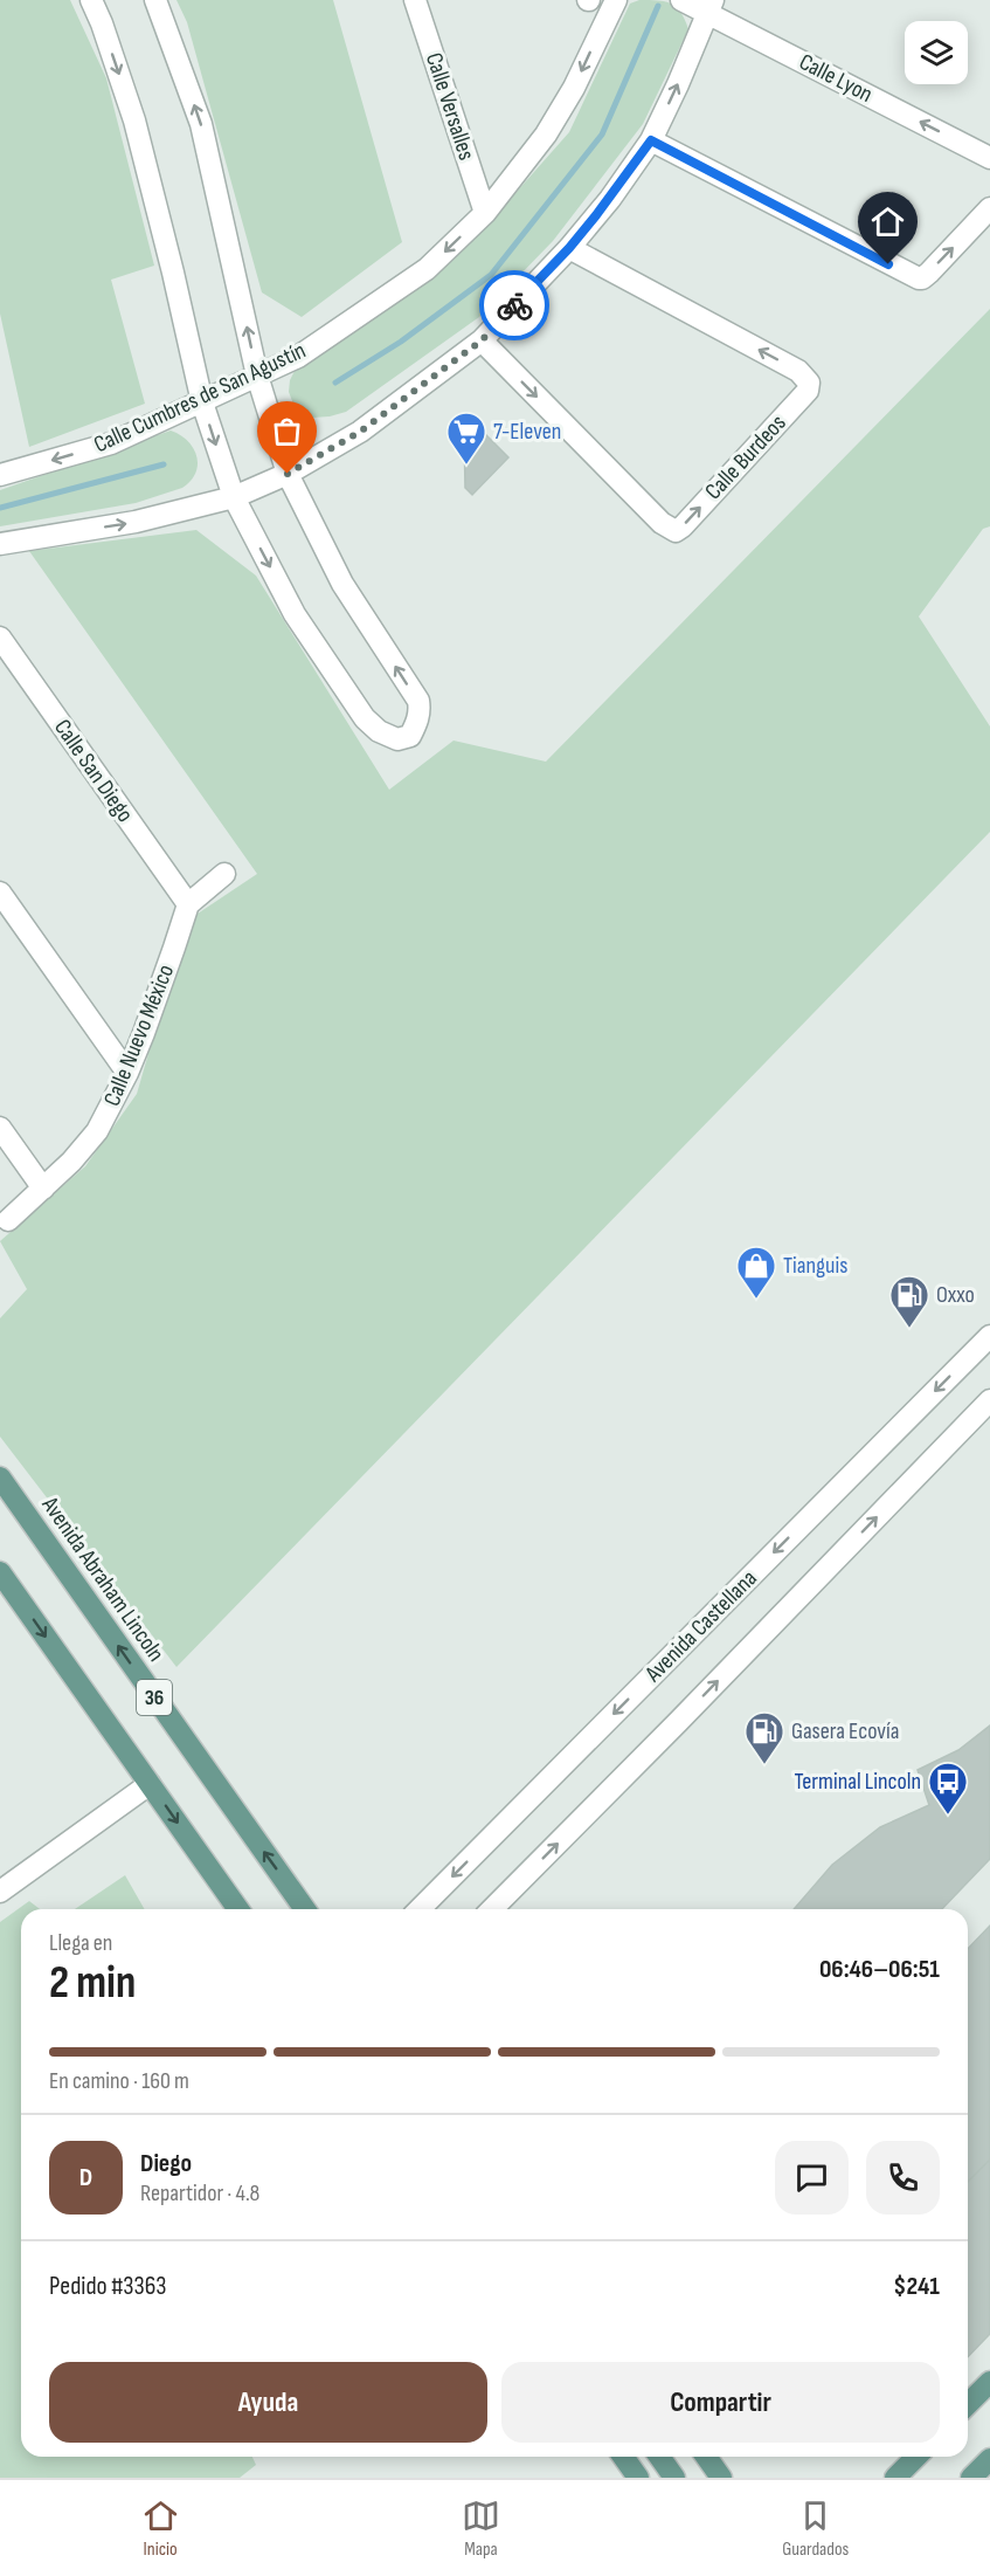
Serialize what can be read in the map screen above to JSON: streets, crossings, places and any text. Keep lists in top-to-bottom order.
{
  "streets": {
    "main road": ["Avenida Abraham Lincoln", "36"],
    "street": [
      "Calle Lyon",
      "Calle Versalles",
      "Calle Cumbres de San Agustín",
      "Calle Burdeos",
      "Calle San Diego",
      "Calle Nuevo México",
      "Avenida Castellana"
    ]
  },
  "crossings": [
    ["Calle Versalles", "Calle Cumbres de San Agustín"],
    ["Calle San Diego", "Calle Nuevo México"]
  ],
  "one_way": ["Calle Lyon"],
  "places": {
    "supermarket": ["7-Eleven"],
    "shop": ["Tianguis"],
    "fuel station": ["Oxxo", "Gasera Ecovía"],
    "bus stop": ["Terminal Lincoln"]
  },
  "page": {
    "heading": ["2 min", "Llega en", "06:46–06:51"],
    "panel": [
      "Diego",
      "Repartidor · 4.8",
      "Pedido #3363",
      "$241"
    ],
    "bar": "En camino · 160 m",
    "round": "D",
    "buttons": ["Ayuda", "Compartir"],
    "tabs": ["Inicio", "Mapa", "Guardados"]
  }
}
